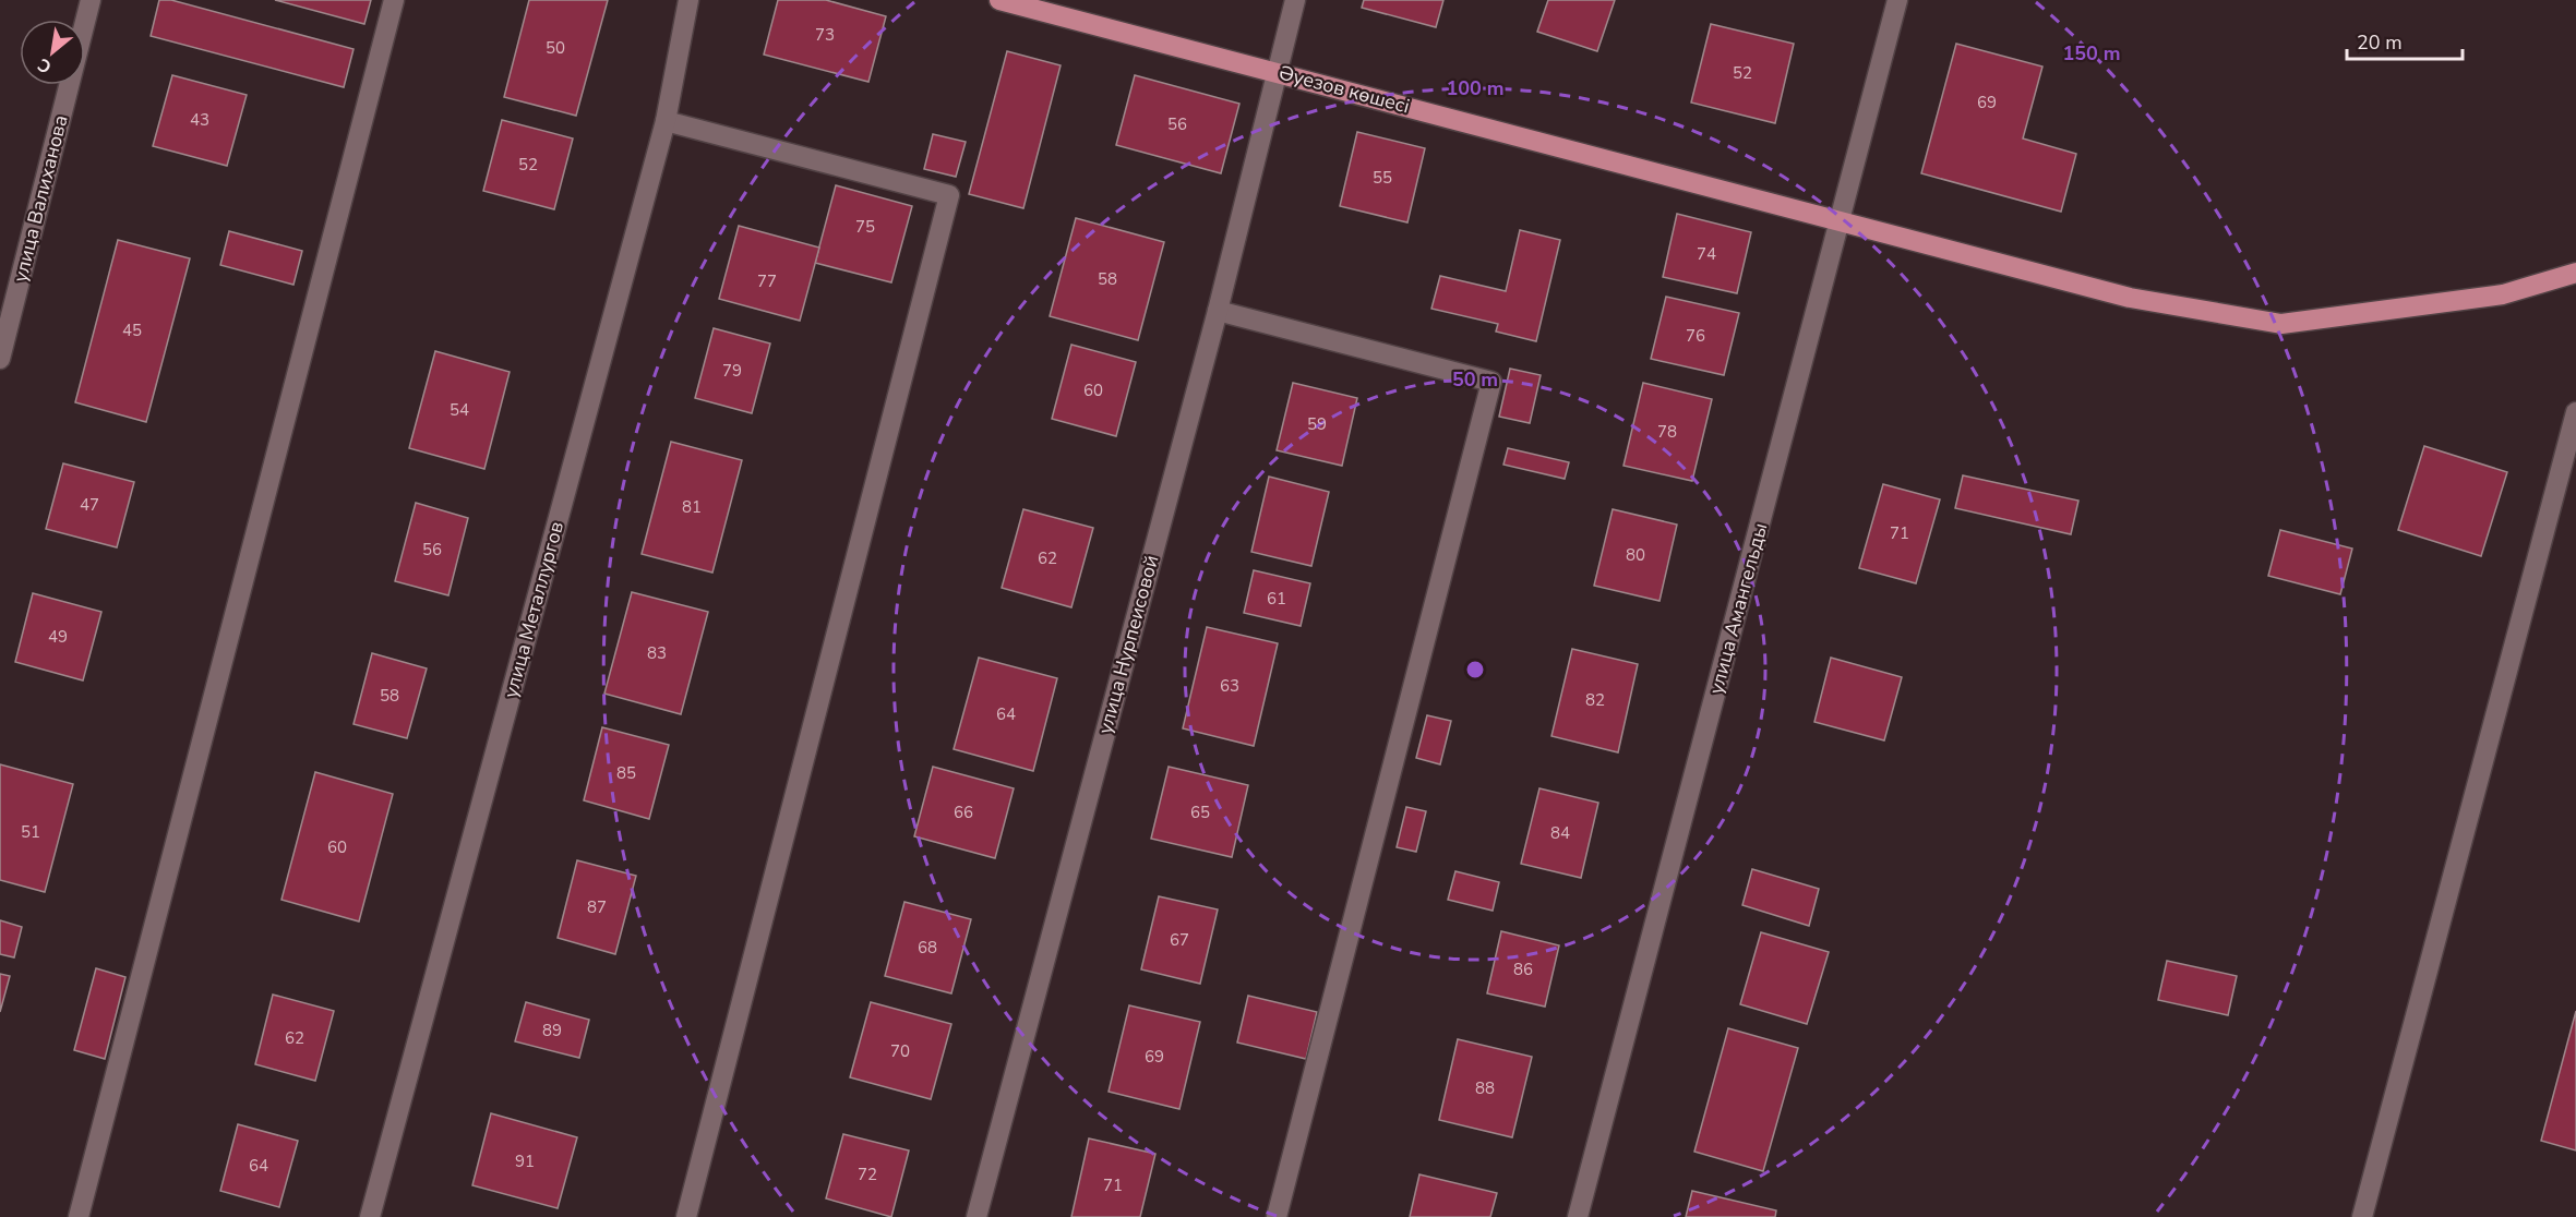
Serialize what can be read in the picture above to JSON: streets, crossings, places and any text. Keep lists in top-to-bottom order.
{
  "streets": {
    "main road": ["Әуезов көшесі"],
    "street": [
      "улица Валиханова",
      "улица Амангельды",
      "улица Металлургов",
      "улица Нурпеисовой"
    ]
  },
  "crossings": [
    ["Әуезов көшесі", "улица Амангельды"],
    ["Әуезов көшесі", "улица Нурпеисовой"]
  ],
  "house_numbers": [
    "73",
    "50",
    "52",
    "69",
    "43",
    "56",
    "52",
    "55",
    "75",
    "74",
    "58",
    "77",
    "45",
    "76",
    "79",
    "60",
    "54",
    "59",
    "78",
    "47",
    "81",
    "71",
    "56",
    "80",
    "62",
    "61",
    "49",
    "83",
    "63",
    "58",
    "82",
    "64",
    "85",
    "66",
    "65",
    "51",
    "84",
    "60",
    "87",
    "67",
    "68",
    "86",
    "89",
    "62",
    "70",
    "69",
    "88",
    "91",
    "64",
    "72",
    "71"
  ],
  "scale_bar": "20 m",
  "north": "bottom left",
  "rings": ["150 m", "100 m", "50 m"]
}
